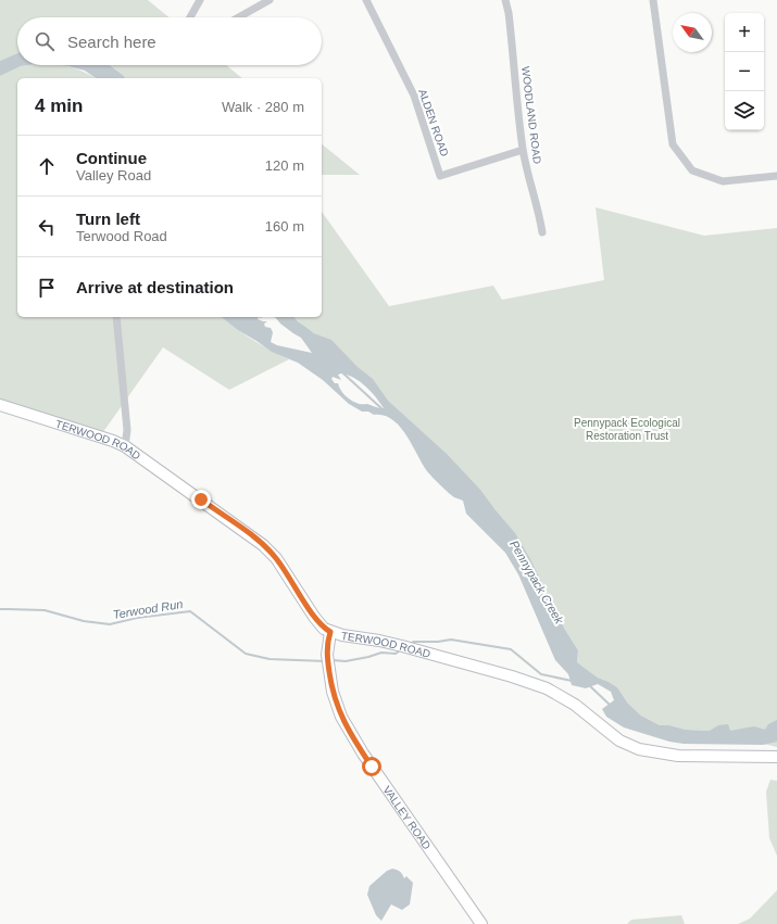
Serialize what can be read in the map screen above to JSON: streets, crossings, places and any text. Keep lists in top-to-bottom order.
{
  "streets": {
    "street": [
      "WOODLAND ROAD",
      "ALDEN ROAD",
      "TERWOOD ROAD",
      "VALLEY ROAD"
    ]
  },
  "crossings": [
    ["WOODLAND ROAD", "ALDEN ROAD"],
    ["TERWOOD ROAD", "VALLEY ROAD"]
  ],
  "water": ["Pennypack Creek", "Terwood Run"],
  "parks": ["Pennypack Ecological Restoration Trust"],
  "north": "top left",
  "page": {
    "map_buttons": ["+", "−"],
    "search": "Search here",
    "heading": ["4 min", "Walk · 280 m"],
    "list": [
      ["Continue", "Valley Road", "120 m"],
      ["Turn left", "Terwood Road", "160 m"],
      "Arrive at destination"
    ]
  }
}
